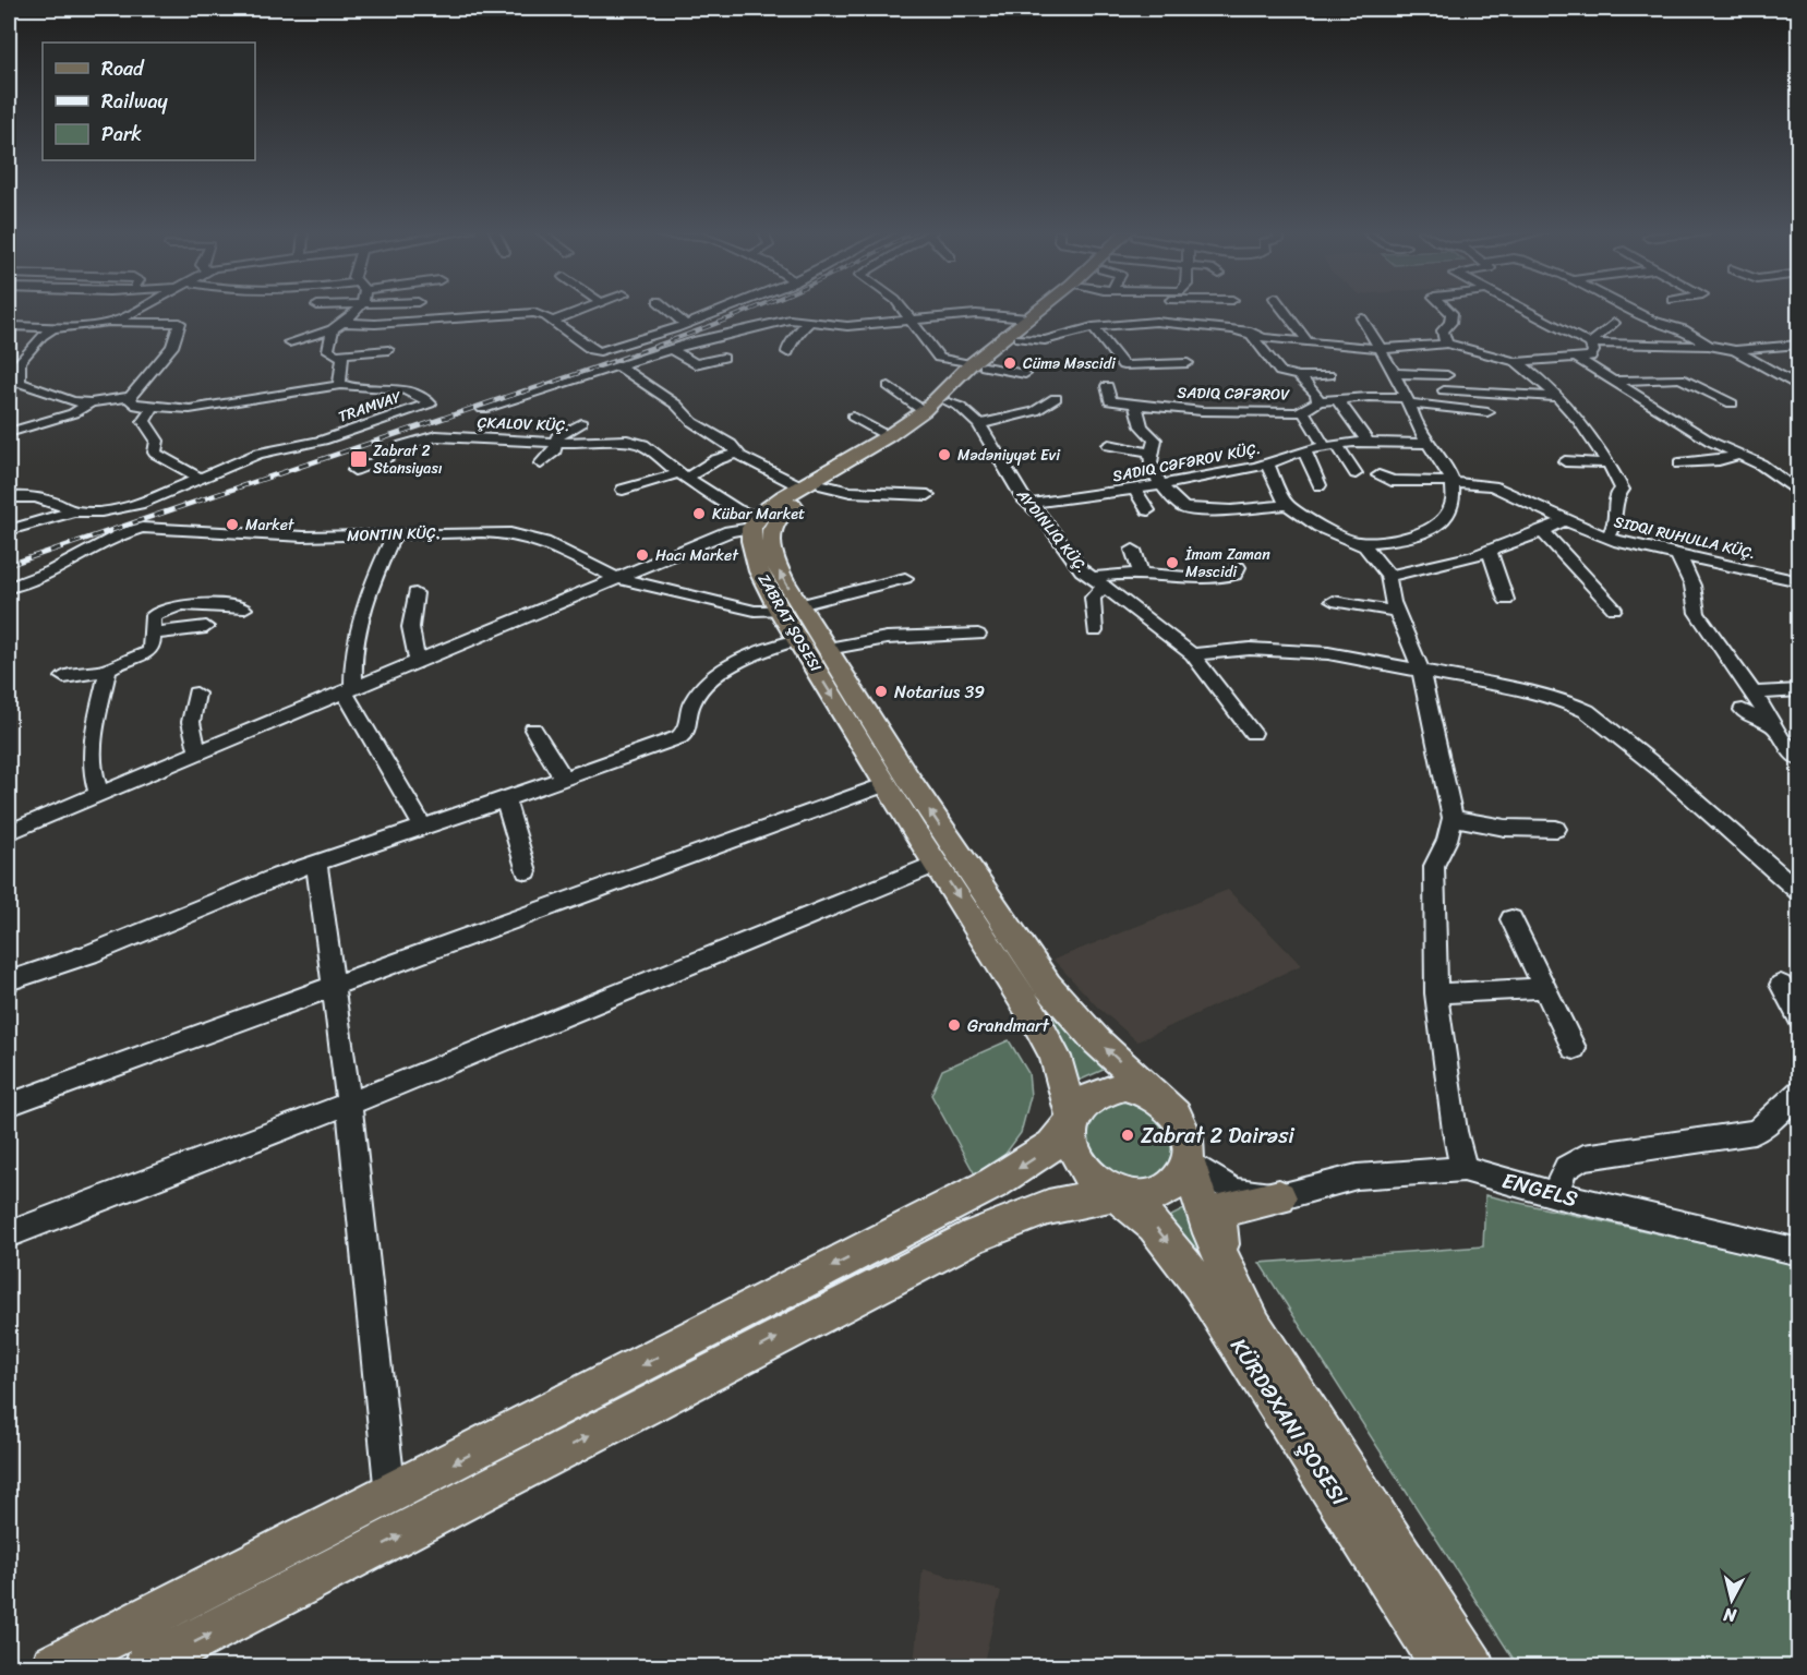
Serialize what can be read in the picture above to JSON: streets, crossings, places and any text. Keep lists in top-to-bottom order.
{
  "streets": {
    "main road": ["ZABRAT ŞOSESI"],
    "street": [
      "TRAMVAY",
      "ÇKALOV KÜÇ.",
      "MONTIN KÜÇ.",
      "SIDQI RUHULLA KÜÇ.",
      "ENGELS"
    ]
  },
  "crossings": [
    ["ÇKALOV KÜÇ.", "ZABRAT ŞOSESI"],
    ["MONTIN KÜÇ.", "ZABRAT ŞOSESI"]
  ],
  "places": {
    "other": [
      "Cümə Məscidi",
      "Mədəniyyət Evi",
      "Kübar Market",
      "Market",
      "Hacı Market",
      "İmam Zaman Məscidi",
      "Notarius 39",
      "Grandmart",
      "Zabrat 2 Dairəsi"
    ],
    "transit": ["Zabrat 2 Stansiyası"]
  },
  "legend": ["Road", "Railway", "Park"],
  "north": "bottom"
}
